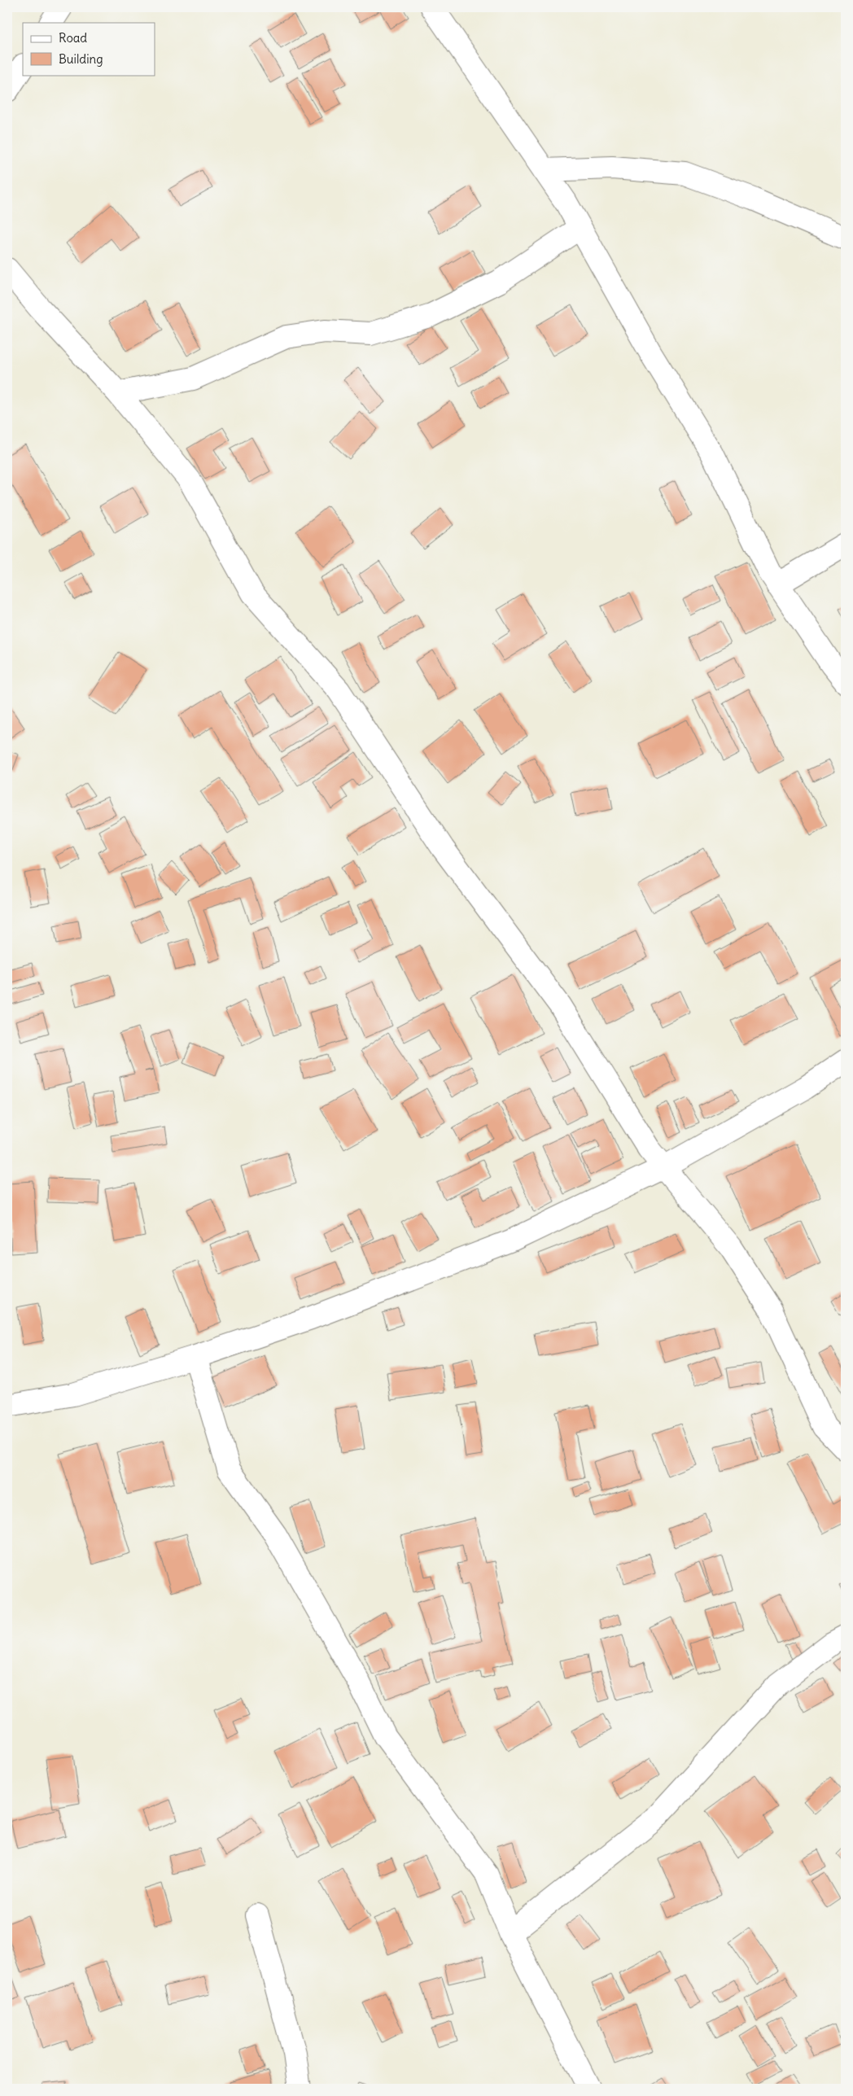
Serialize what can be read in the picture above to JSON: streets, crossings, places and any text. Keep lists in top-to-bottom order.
{
  "legend": ["Road", "Building"]
}
